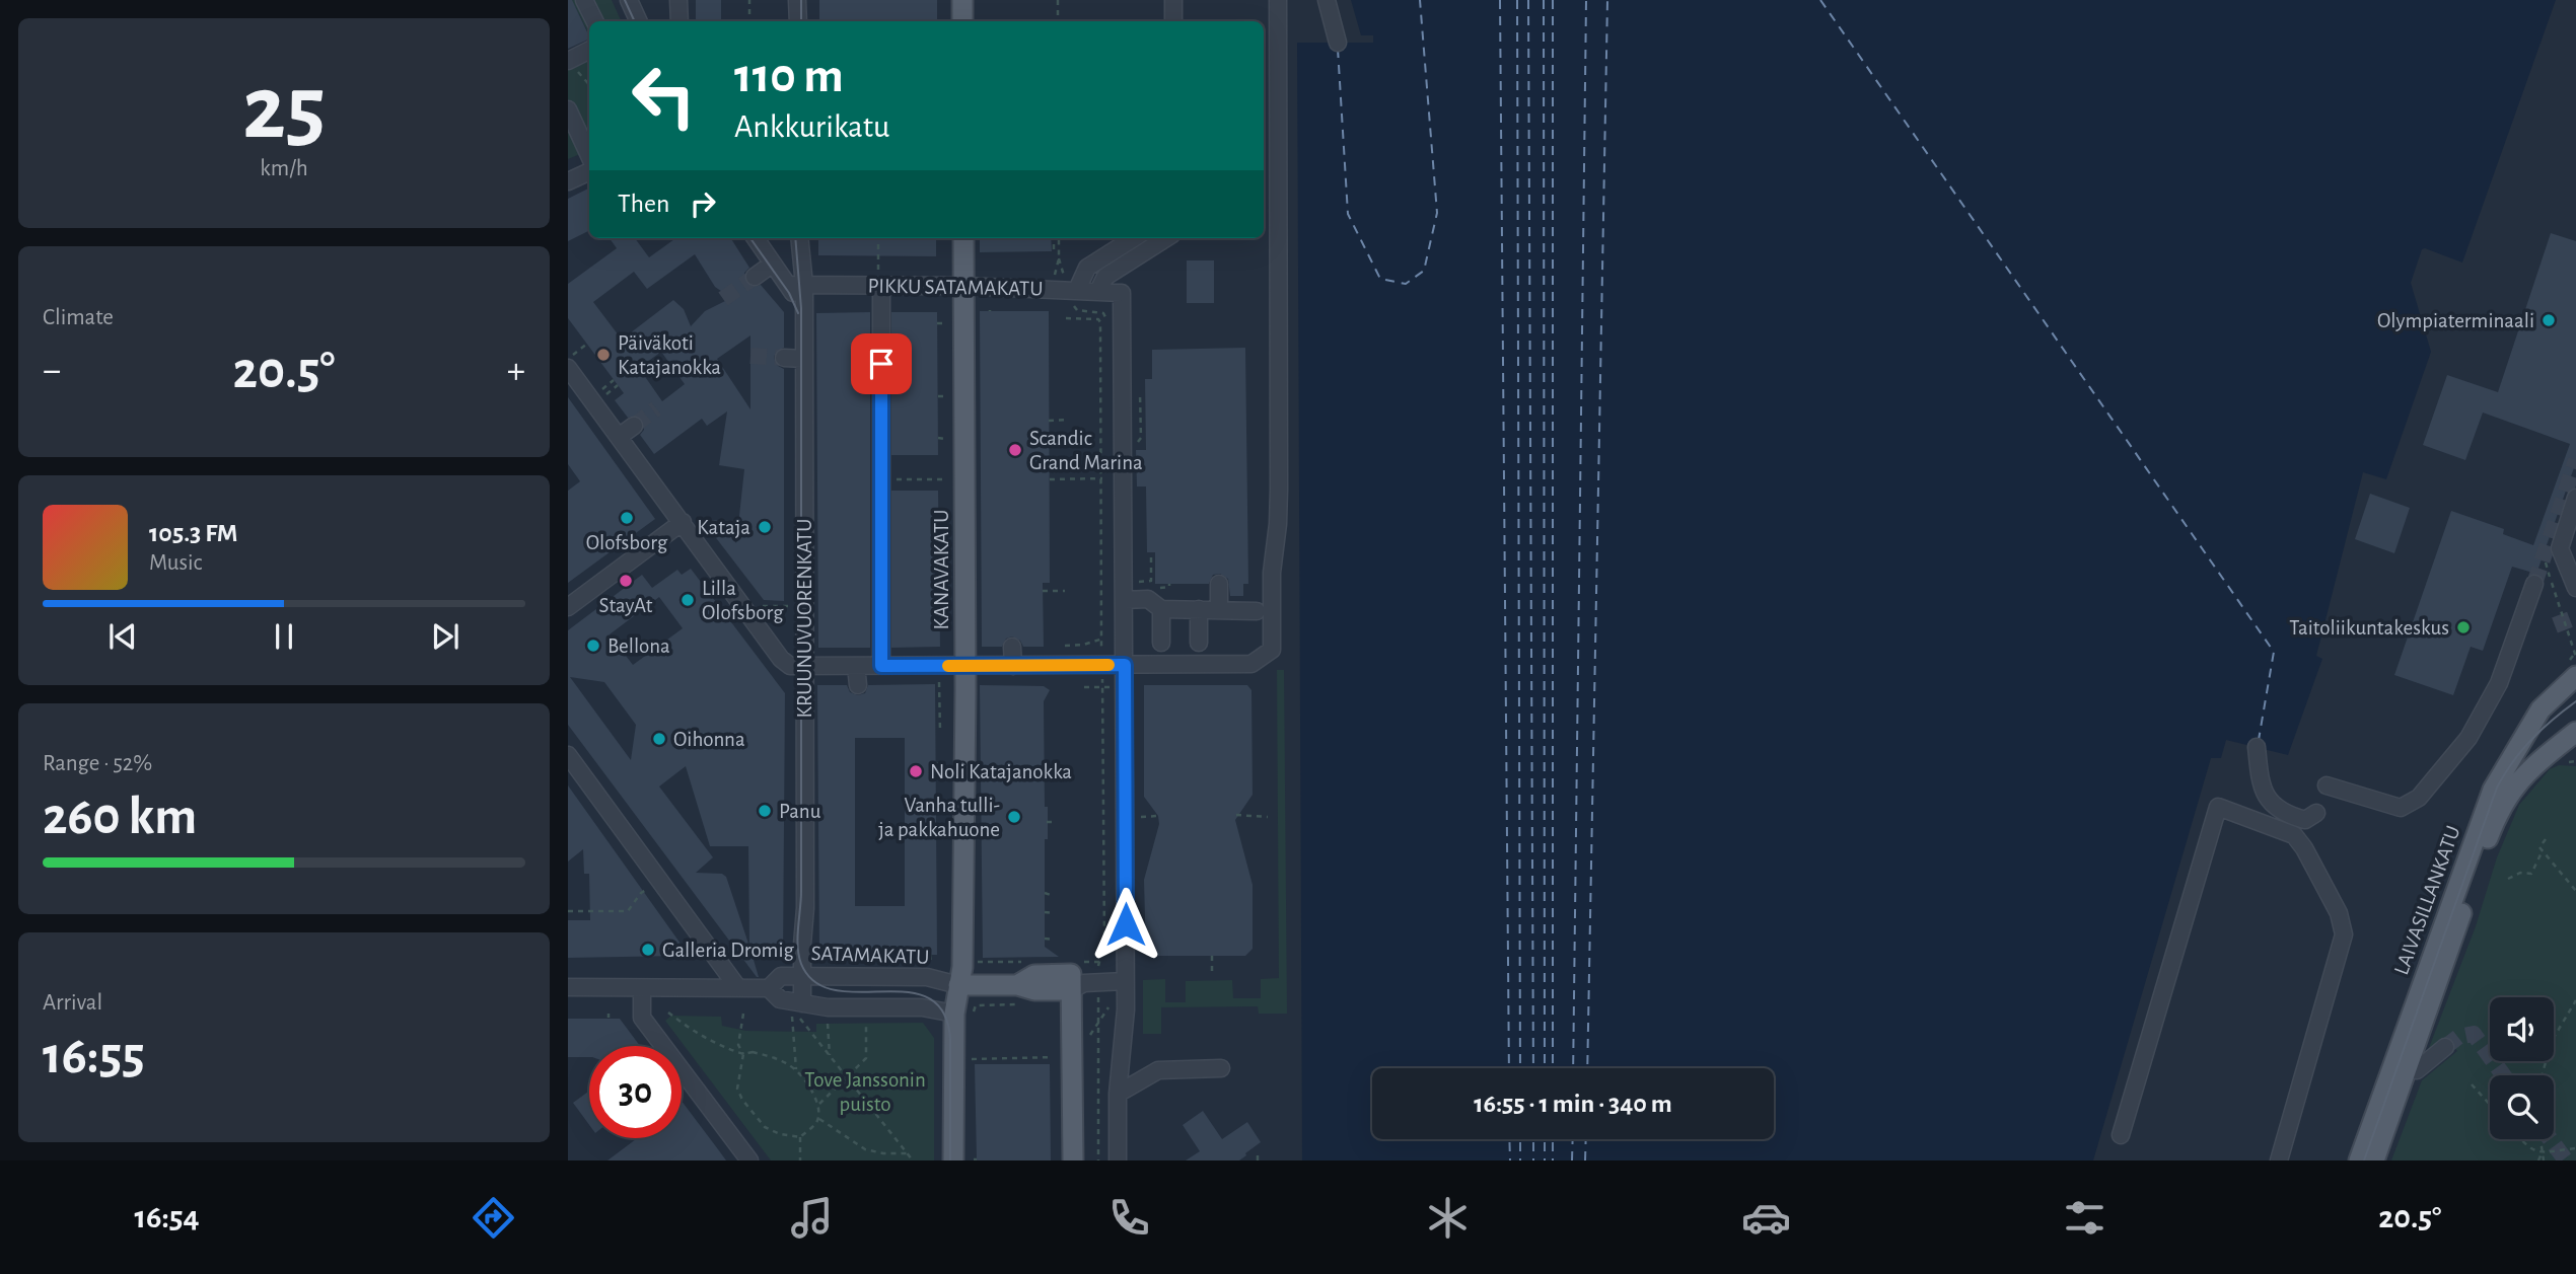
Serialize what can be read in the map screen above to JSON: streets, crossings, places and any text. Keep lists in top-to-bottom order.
{
  "streets": {
    "main road": ["KANAVAKATU", "LAIVASILLANKATU", "SATAMAKATU"],
    "street": ["PIKKU SATAMAKATU", "KRUUNUVUORENKATU"]
  },
  "crossings": [
    ["PIKKU SATAMAKATU", "KANAVAKATU"],
    ["PIKKU SATAMAKATU", "KRUUNUVUORENKATU"],
    ["KANAVAKATU", "SATAMAKATU"],
    ["KRUUNUVUORENKATU", "SATAMAKATU"]
  ],
  "parks": ["Tove Janssonin puisto"],
  "places": [
    "Olympiaterminaali",
    "Päiväkoti Katajanokka",
    "Scandic Grand Marina",
    "Olofsborg",
    "Kataja",
    "StayAt",
    "Lilla Olofsborg",
    "Taitoliikuntakeskus",
    "Bellona",
    "Oihonna",
    "Noli Katajanokka",
    "Panu",
    "Vanha tulli- ja pakkahuone",
    "Galleria Dromig"
  ],
  "page": {
    "tile": [
      ["25", "km/h"],
      "Climate",
      ["Range · 52%", "260 km"],
      ["Arrival", "16:55"]
    ],
    "turn": ["110 m", "Ankkurikatu"],
    "then": "Then",
    "heat": ["−", "20.5°", "+"],
    "song": ["105.3 FM", "Music"],
    "limit": "30",
    "trip": "16:55 · 1 min · 340 m",
    "tabs": ["16:54", "20.5°"]
  }
}
